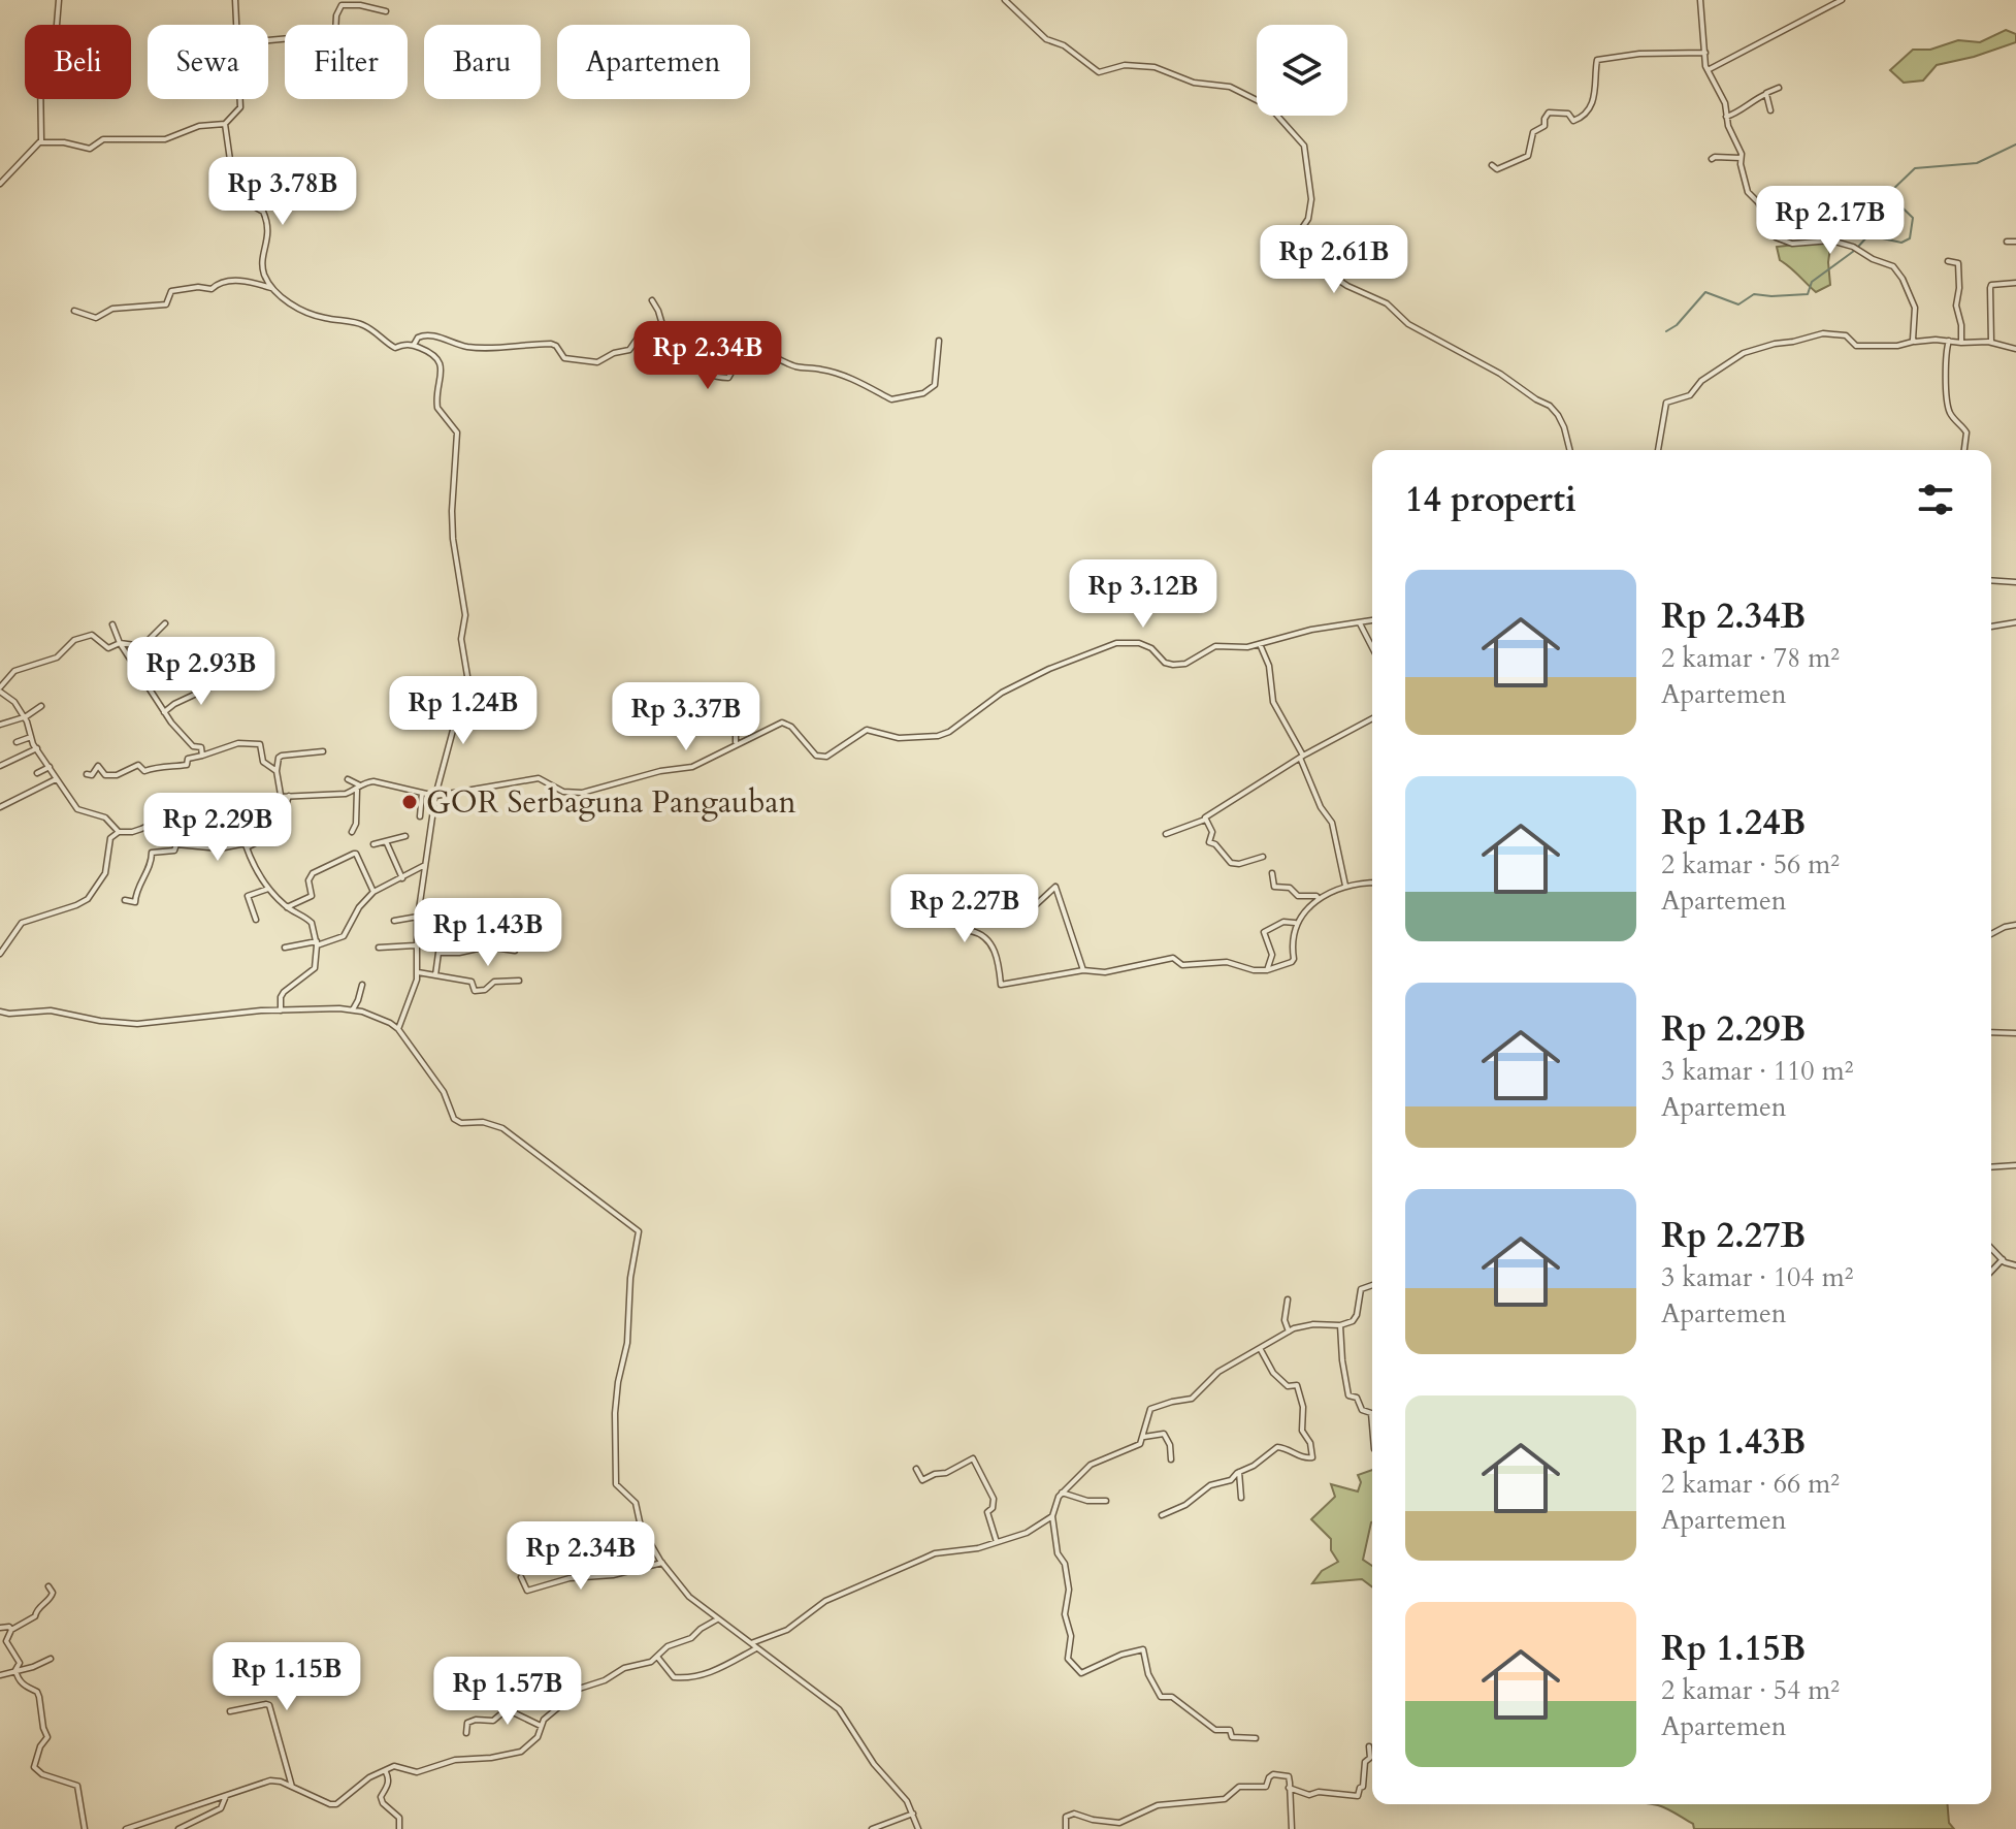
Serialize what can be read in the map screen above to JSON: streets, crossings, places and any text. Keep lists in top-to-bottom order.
{
  "places": ["GOR Serbaguna Pangauban"],
  "page": {
    "chip": [
      "Beli",
      "Sewa",
      "Filter",
      "Baru",
      "Apartemen"
    ],
    "price": [
      "Rp 3.78B",
      "Rp 2.17B",
      "Rp 2.61B",
      "Rp 2.34B",
      "Rp 3.12B",
      "Rp 2.93B",
      "Rp 1.24B",
      "Rp 3.37B",
      "Rp 2.29B",
      "Rp 2.27B",
      "Rp 1.43B",
      "Rp 2.34B",
      "Rp 1.15B",
      "Rp 1.57B"
    ],
    "heading": "14 properti",
    "list": [
      {
        "name": "Rp 2.34B",
        "note": "2 kamar · 78 m² · Apartemen"
      },
      {
        "name": "Rp 1.24B",
        "note": "2 kamar · 56 m² · Apartemen"
      },
      {
        "name": "Rp 2.29B",
        "note": "3 kamar · 110 m² · Apartemen"
      },
      {
        "name": "Rp 2.27B",
        "note": "3 kamar · 104 m² · Apartemen"
      },
      {
        "name": "Rp 1.43B",
        "note": "2 kamar · 66 m² · Apartemen"
      },
      {
        "name": "Rp 1.15B",
        "note": "2 kamar · 54 m² · Apartemen"
      }
    ]
  }
}
